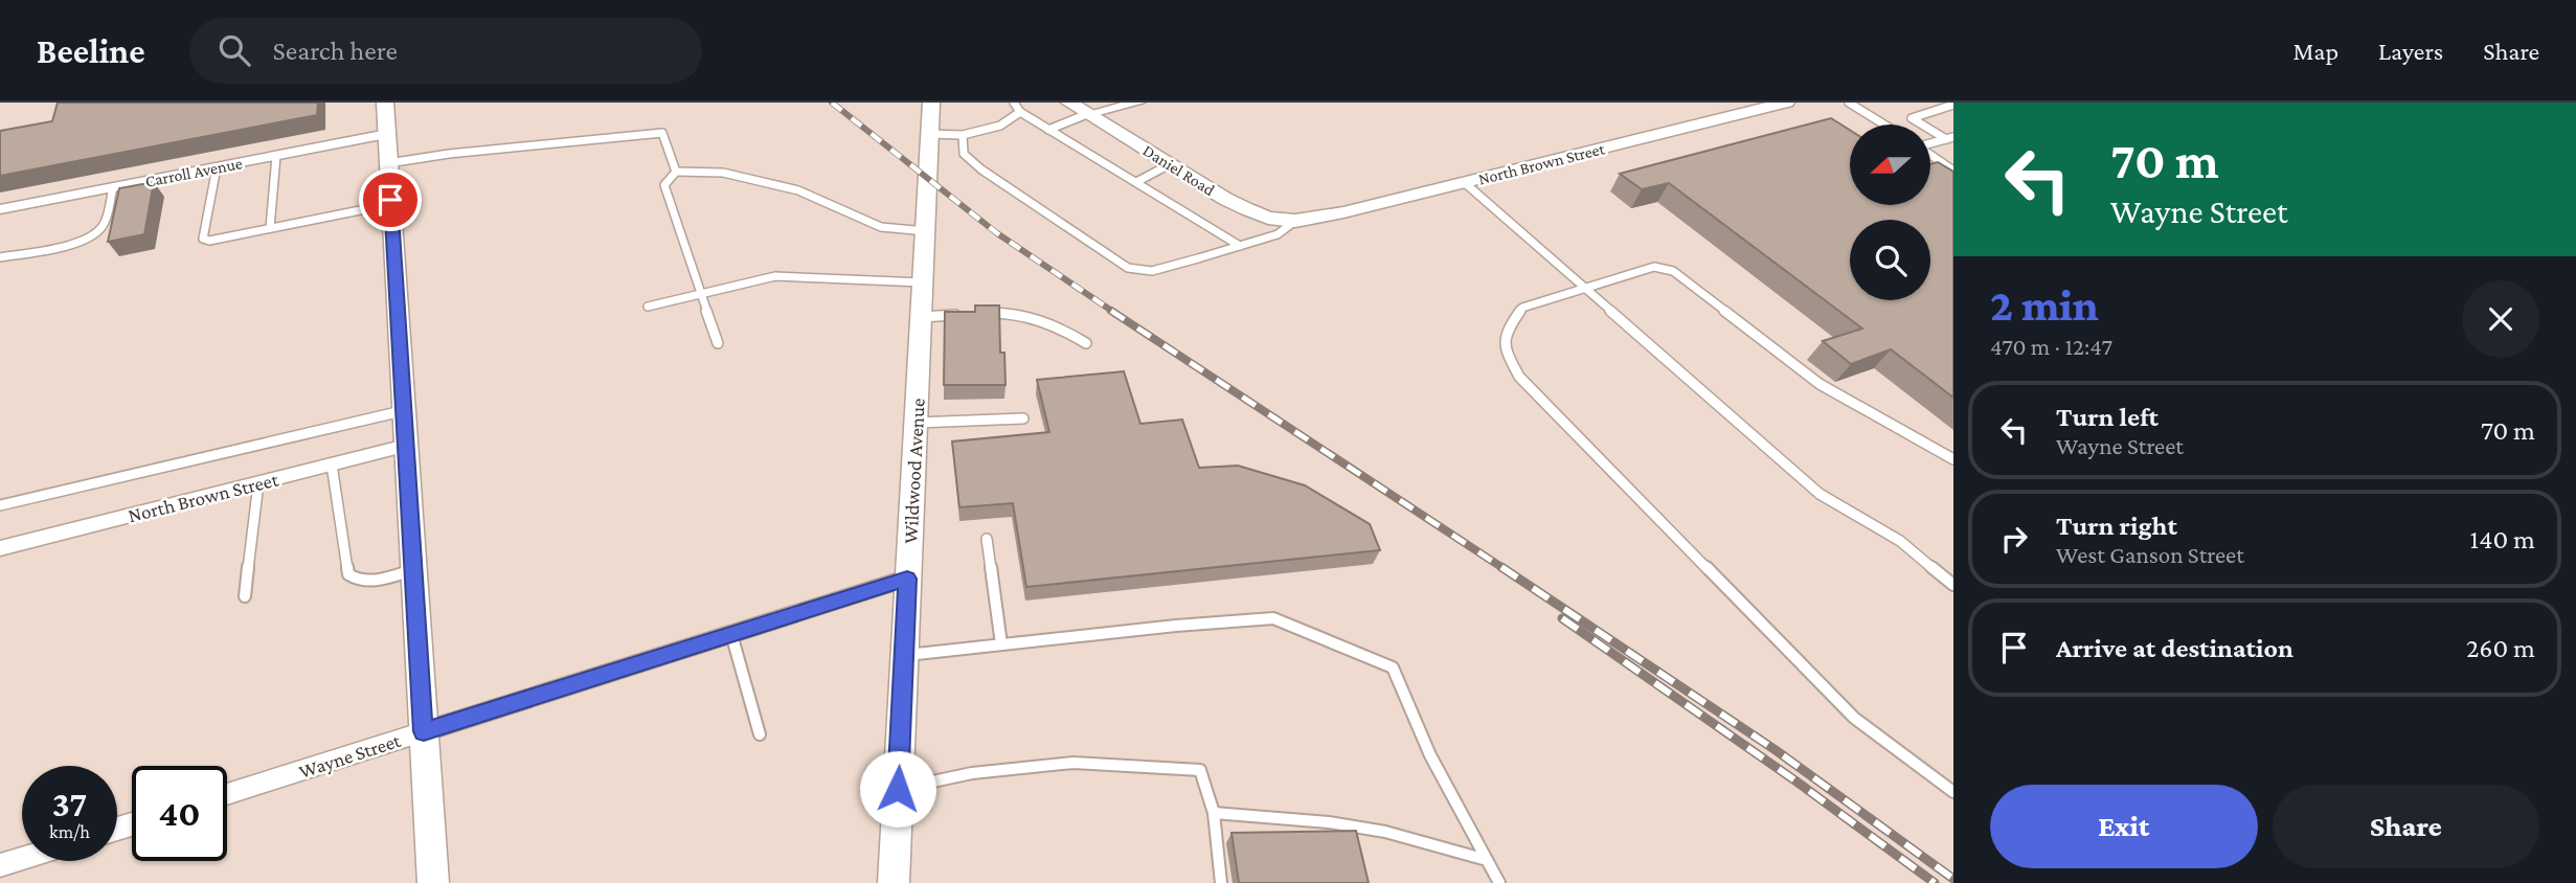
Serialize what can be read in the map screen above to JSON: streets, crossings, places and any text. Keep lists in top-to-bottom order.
{
  "streets": {
    "street": [
      "North Brown Street",
      "Daniel Road",
      "Carroll Avenue",
      "Wildwood Avenue",
      "Wayne Street"
    ]
  },
  "crossings": [
    ["North Brown Street", "Daniel Road"],
    ["Wildwood Avenue", "Wayne Street"]
  ],
  "north": "left",
  "page": {
    "header": "Beeline",
    "search": "Search here",
    "nav": ["Map", "Layers", "Share"],
    "turn": ["70 m", "Wayne Street"],
    "heading": ["2 min", "470 m · 12:47"],
    "list": [
      {
        "name": "Turn left",
        "note": "Wayne Street",
        "value": "70 m"
      },
      {
        "name": "Turn right",
        "note": "West Ganson Street",
        "value": "140 m"
      },
      {
        "name": "Arrive at destination",
        "value": "260 m"
      }
    ],
    "speed": "37 km/h",
    "limit": "40",
    "buttons": ["Exit", "Share"]
  }
}
